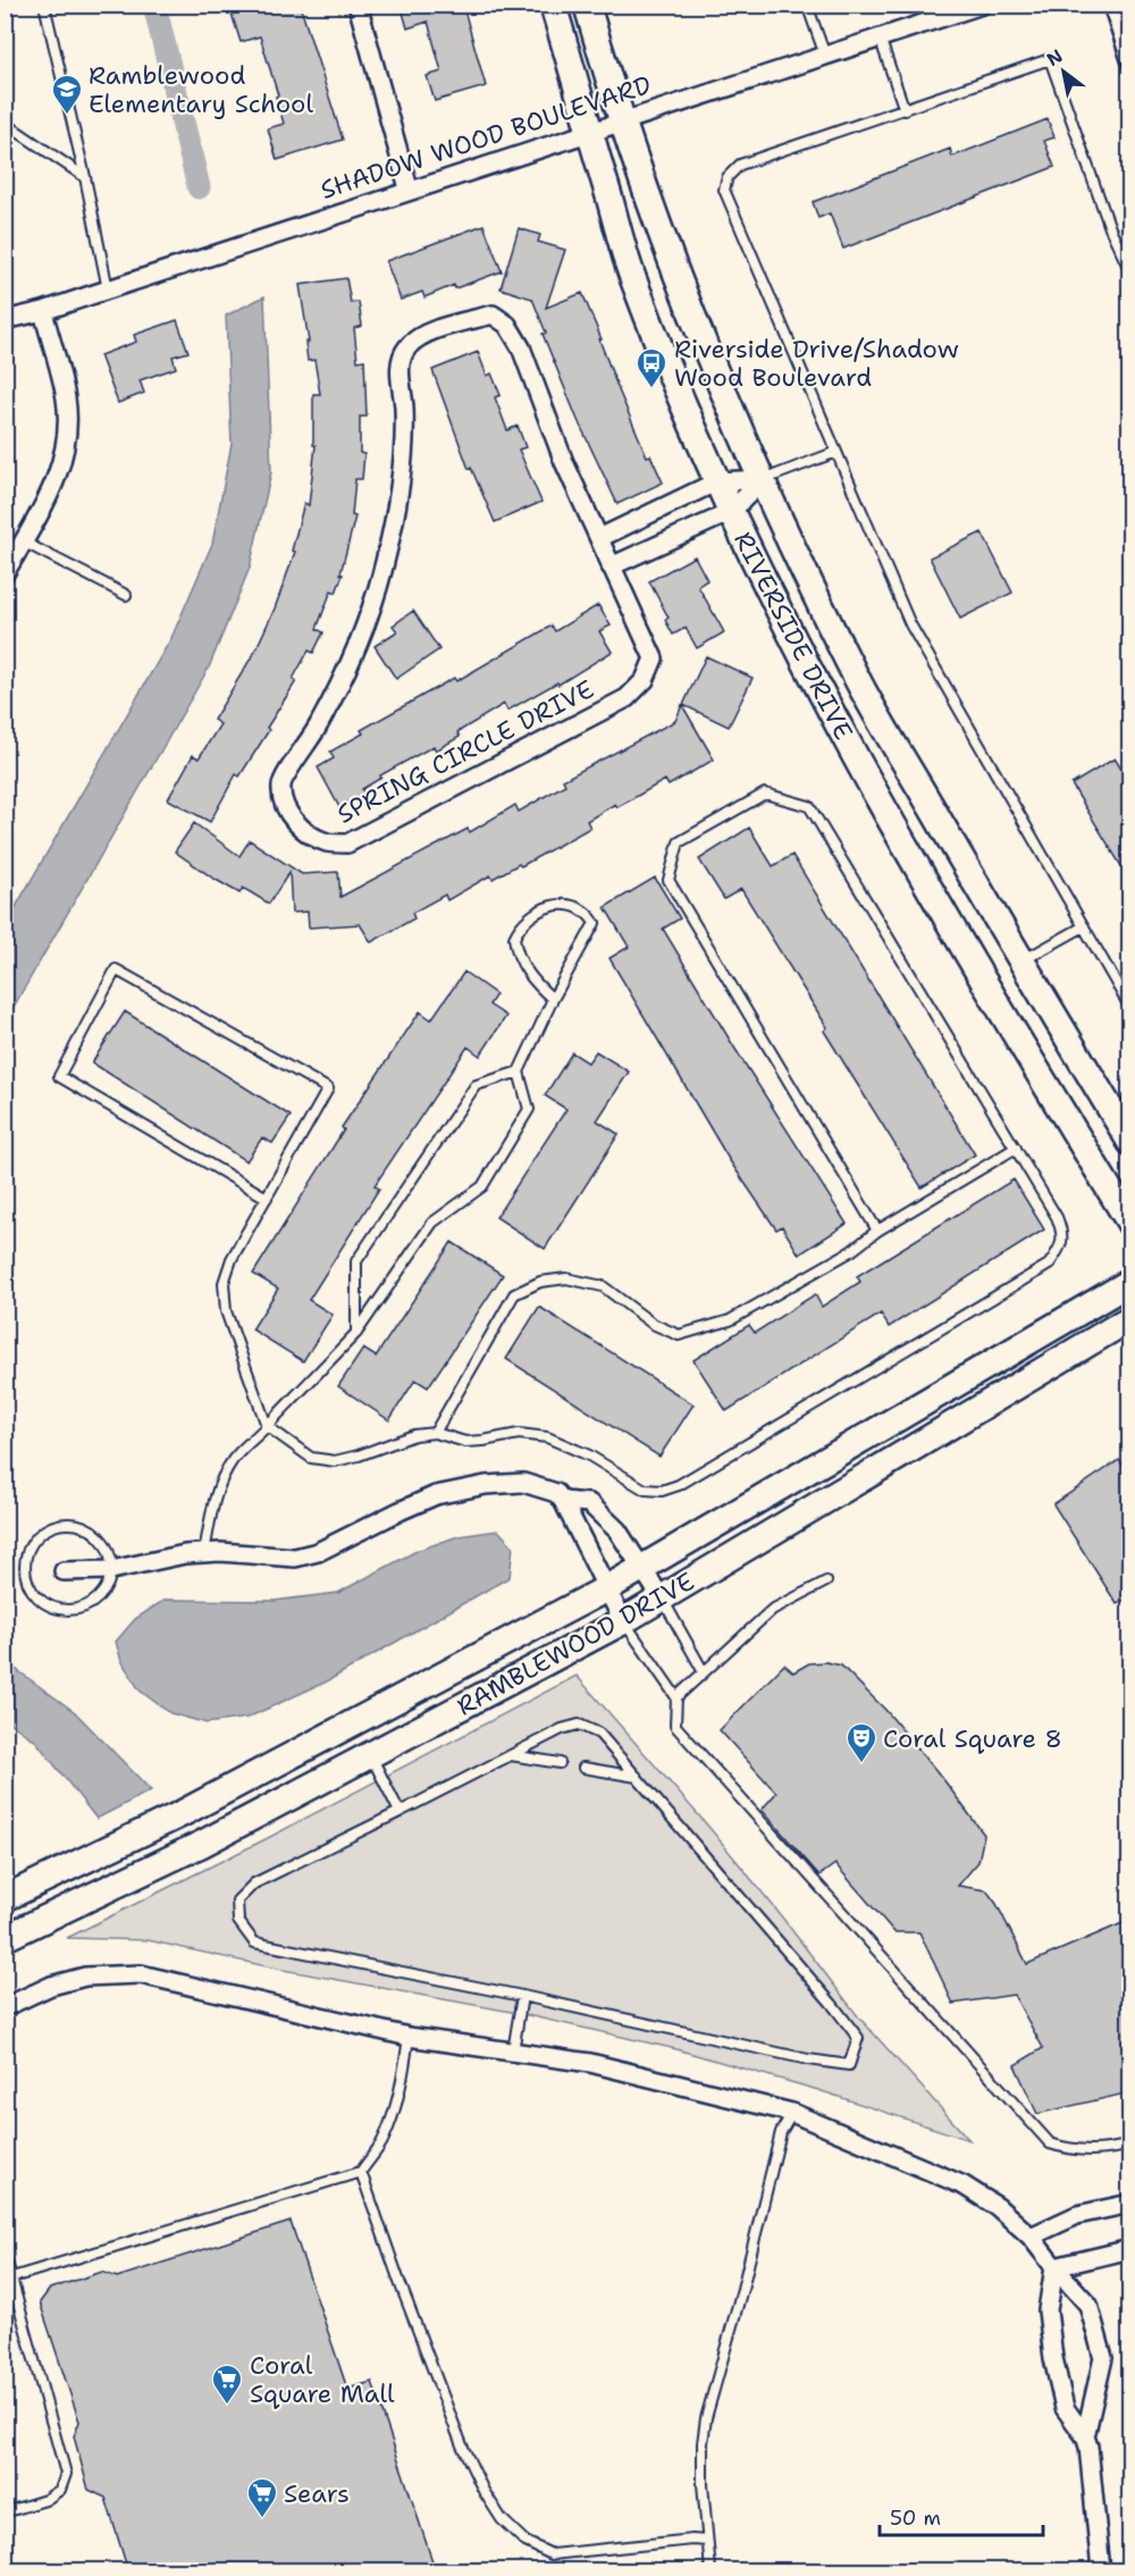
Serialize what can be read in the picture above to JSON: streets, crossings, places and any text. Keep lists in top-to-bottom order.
{
  "streets": {
    "street": [
      "SHADOW WOOD BOULEVARD",
      "RIVERSIDE DRIVE",
      "SPRING CIRCLE DRIVE",
      "RAMBLEWOOD DRIVE"
    ]
  },
  "crossings": [
    ["SHADOW WOOD BOULEVARD", "RIVERSIDE DRIVE"]
  ],
  "places": {
    "school or university": ["Ramblewood Elementary School"],
    "bus stop": ["Riverside Drive/Shadow Wood Boulevard"],
    "theatre": ["Coral Square 8"],
    "supermarket": ["Coral Square Mall", "Sears"]
  },
  "scale_bar": "50 m",
  "north": "top left"
}
